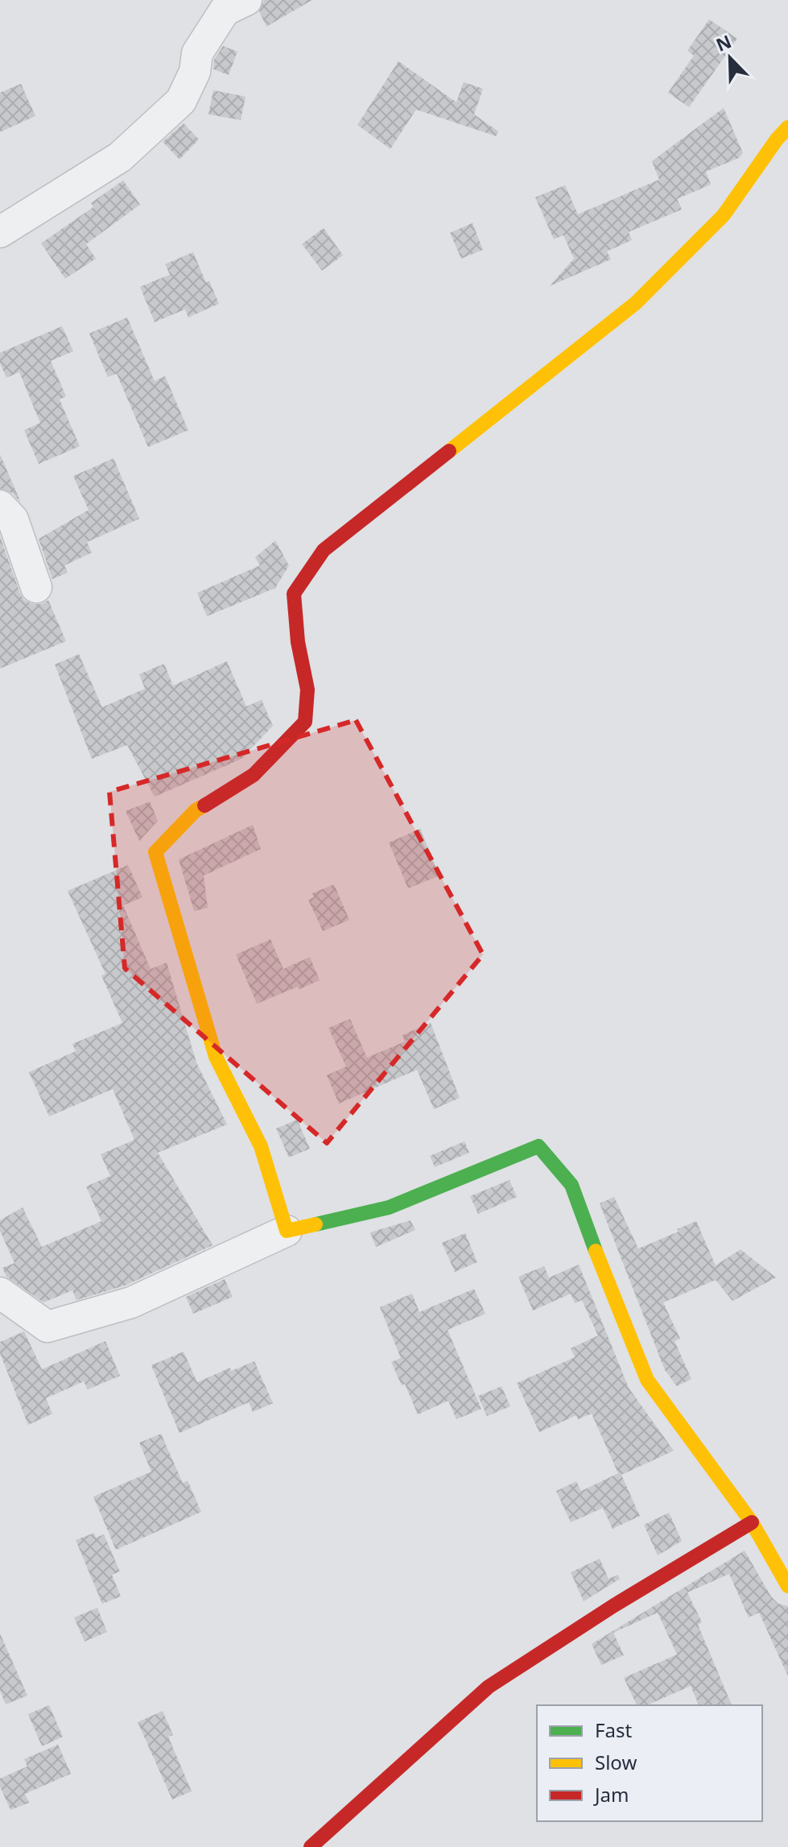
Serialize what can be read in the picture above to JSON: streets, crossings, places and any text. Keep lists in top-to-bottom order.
{
  "legend": ["Fast", "Slow", "Jam"],
  "north": "top left"
}
